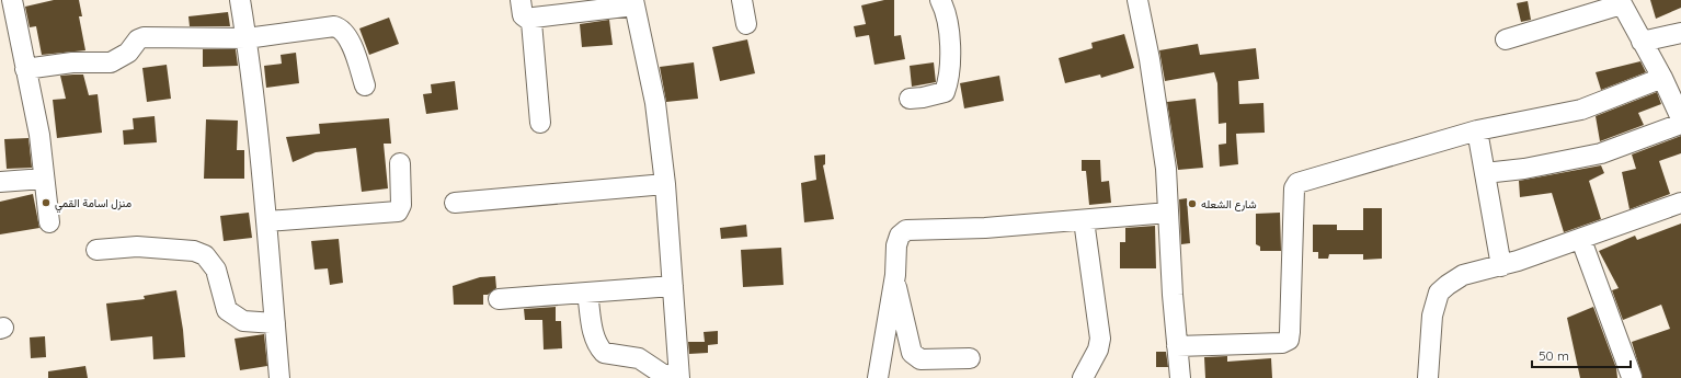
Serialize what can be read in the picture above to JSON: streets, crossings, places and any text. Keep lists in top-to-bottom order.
{
  "places": ["منزل اسامة القمي", "شارع الشعله"],
  "scale_bar": "50 m"
}
